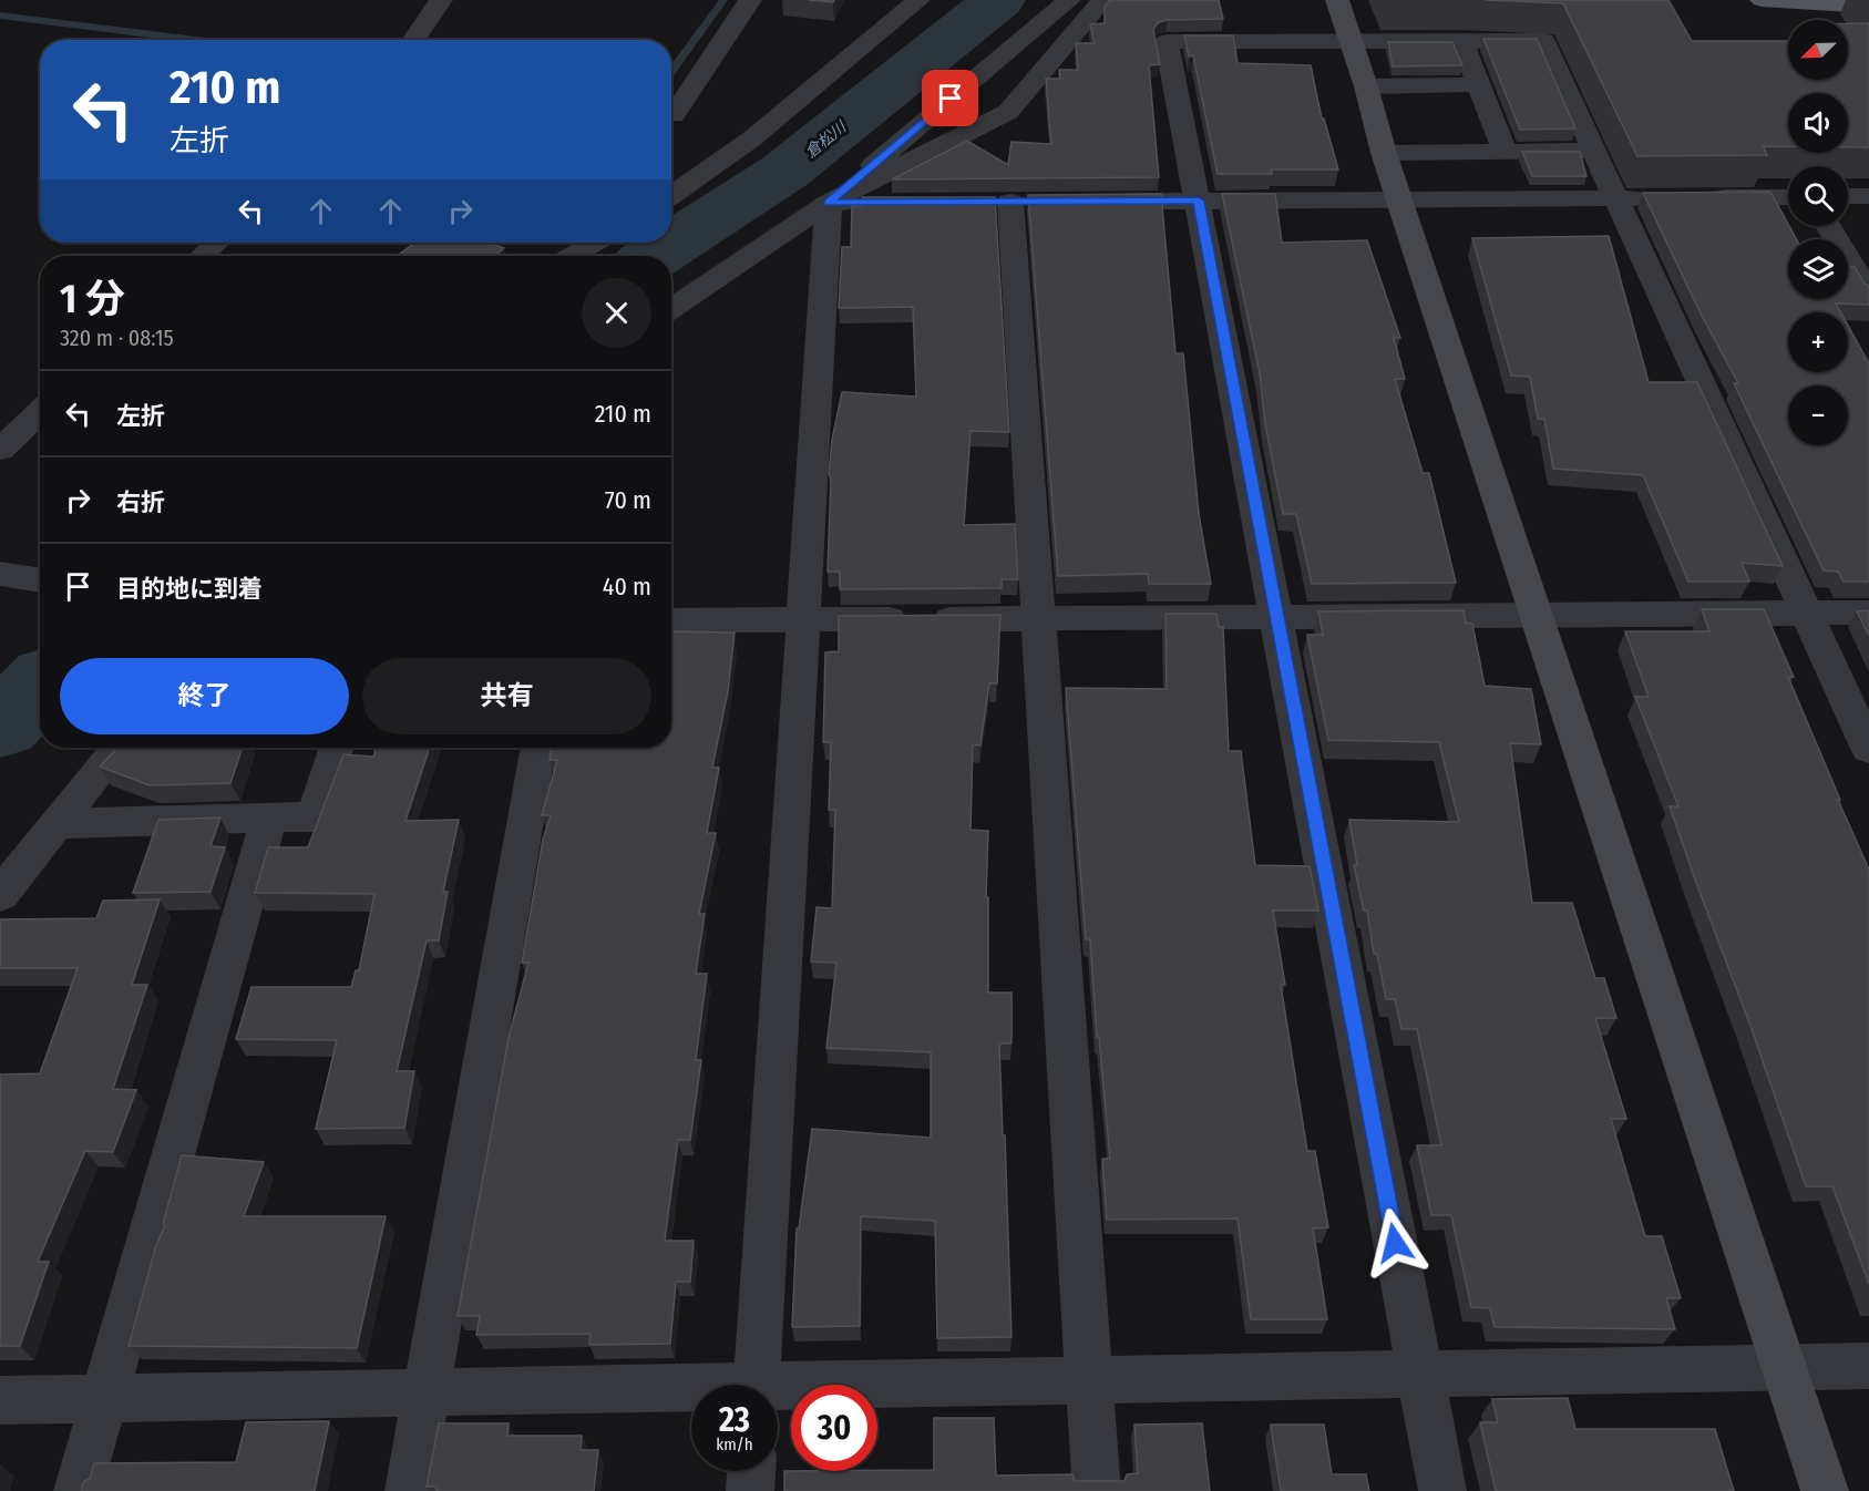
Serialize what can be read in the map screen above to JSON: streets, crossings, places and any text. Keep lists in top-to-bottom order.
{
  "water": ["倉松川"],
  "north": "bottom left",
  "page": {
    "map_buttons": ["+", "−"],
    "turn": ["210 m", "左折"],
    "heading": ["1 分", "320 m · 08:15"],
    "list": [
      {
        "name": "左折",
        "value": "210 m"
      },
      {
        "name": "右折",
        "value": "70 m"
      },
      {
        "name": "目的地に到着",
        "value": "40 m"
      }
    ],
    "buttons": ["終了", "共有"],
    "speed": "23 km/h",
    "limit": "30"
  }
}
